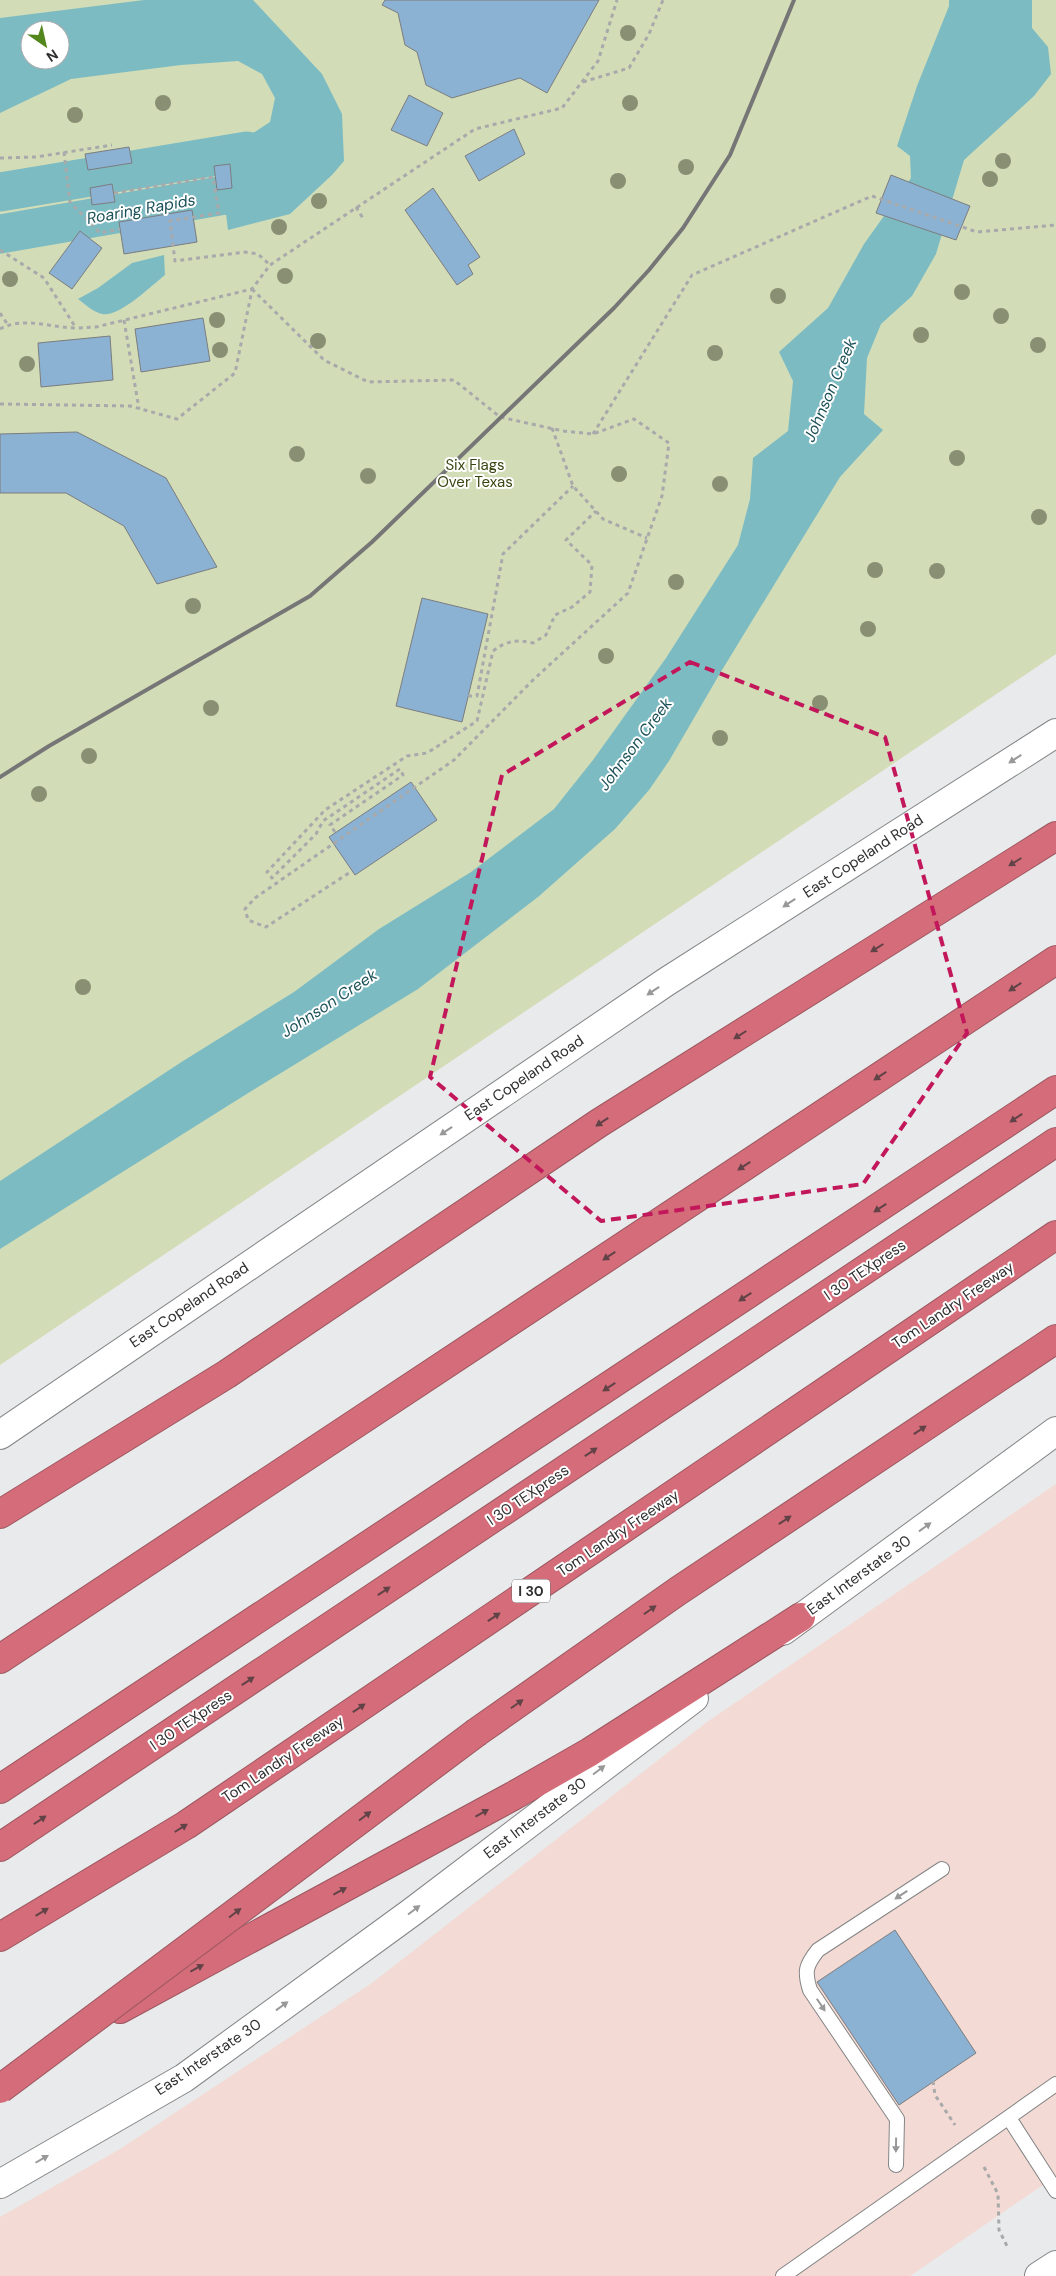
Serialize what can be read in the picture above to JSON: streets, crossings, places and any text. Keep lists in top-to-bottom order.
{
  "streets": {
    "highway": ["I 30 TEXpress", "Tom Landry Freeway", "I 30"],
    "main road": ["East Copeland Road", "East Interstate 30"]
  },
  "one_way": ["East Copeland Road", "East Interstate 30"],
  "water": ["Roaring Rapids", "Johnson Creek"],
  "parks": ["Six Flags Over Texas"],
  "north": "bottom right"
}
